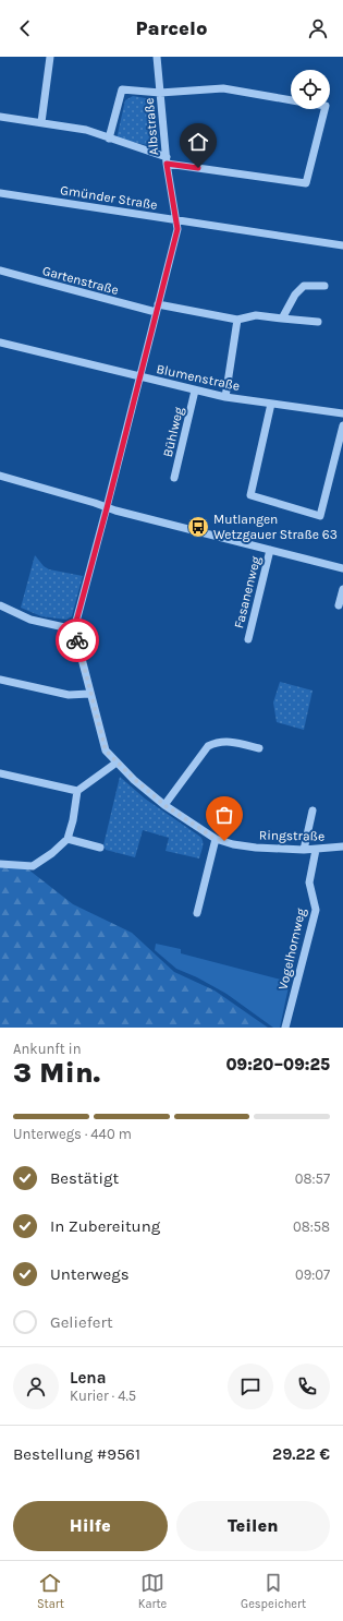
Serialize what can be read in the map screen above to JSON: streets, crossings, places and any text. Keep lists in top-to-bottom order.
{
  "streets": {
    "street": [
      "Albstraße",
      "Gmünder Straße",
      "Gartenstraße",
      "Blumenstraße",
      "Bühlweg",
      "Fasanenweg",
      "Ringstraße",
      "Vogelhornweg"
    ]
  },
  "crossings": [
    ["Albstraße", "Gmünder Straße"],
    ["Albstraße", "Ringstraße"],
    ["Gartenstraße", "Ringstraße"],
    ["Blumenstraße", "Bühlweg"],
    ["Blumenstraße", "Ringstraße"],
    ["Ringstraße", "Vogelhornweg"]
  ],
  "places": {
    "bus stop": ["Mutlangen Wetzgauer Straße 63"]
  },
  "page": {
    "header": "Parcelo",
    "heading": ["3 Min.", "Ankunft in", "09:20–09:25"],
    "panel": [
      "Lena",
      "Kurier · 4.5",
      "Bestellung #9561",
      "29.22 €"
    ],
    "bar": "Unterwegs · 440 m",
    "list": [
      ["Bestätigt", "08:57"],
      ["In Zubereitung", "08:58"],
      ["Unterwegs", "09:07"],
      "Geliefert"
    ],
    "buttons": ["Hilfe", "Teilen"],
    "tabs": ["Start", "Karte", "Gespeichert"]
  }
}
